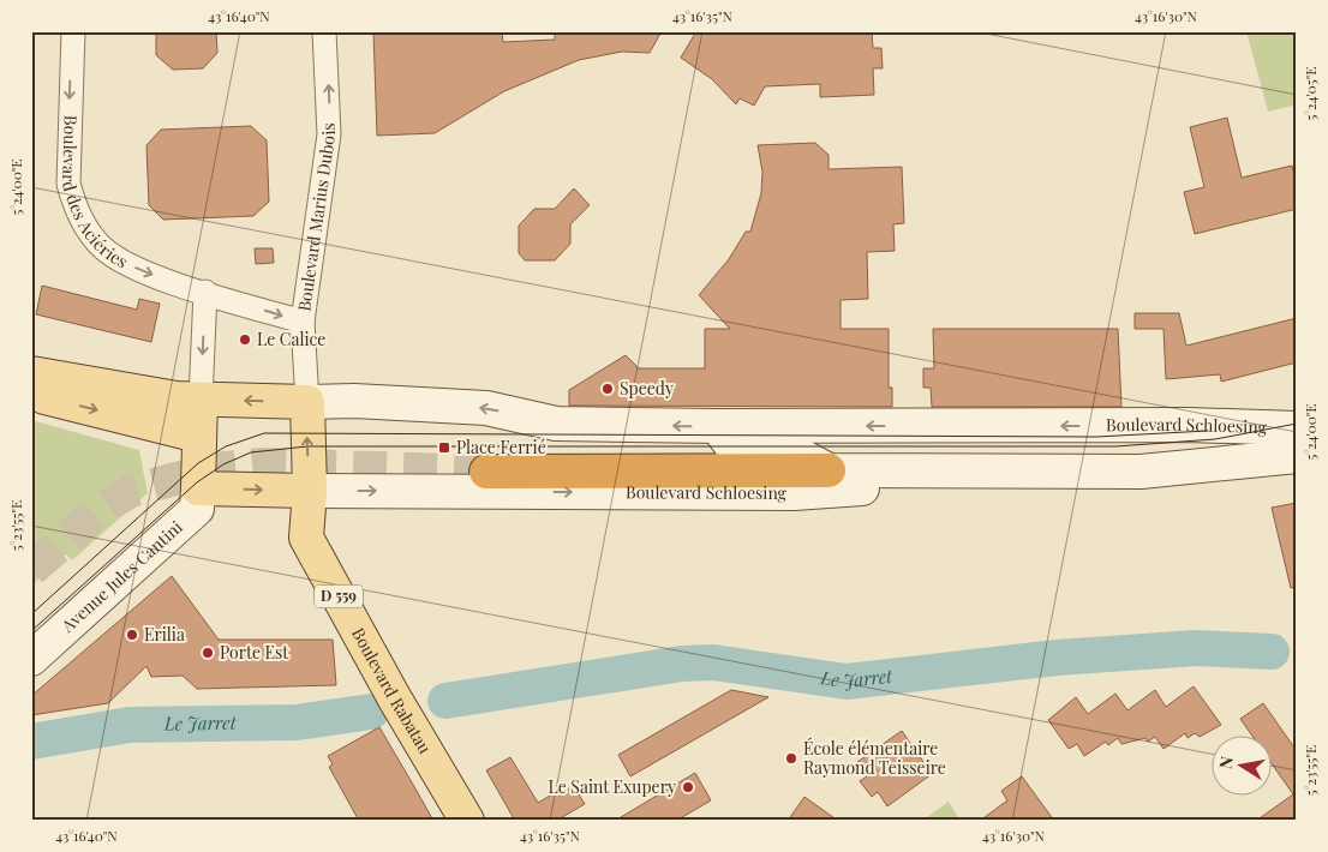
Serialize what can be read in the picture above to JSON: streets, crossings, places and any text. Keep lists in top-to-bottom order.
{
  "streets": {
    "main road": [
      "Boulevard Schloesing",
      "Avenue Jules Cantini",
      "D 559",
      "Boulevard Rabatau"
    ],
    "street": ["Boulevard des Aciéries", "Boulevard Marius Dubois"]
  },
  "crossings": [
    ["Boulevard des Aciéries", "Boulevard Marius Dubois"],
    ["Boulevard Marius Dubois", "Boulevard Schloesing"],
    ["Boulevard Marius Dubois", "D 559"],
    ["Boulevard Schloesing", "D 559"],
    ["Boulevard Schloesing", "Boulevard Rabatau"],
    ["D 559", "Boulevard Rabatau"]
  ],
  "one_way": ["Boulevard des Aciéries", "Boulevard Marius Dubois"],
  "water": ["Le Jarret"],
  "places": {
    "other": [
      "Le Calice",
      "Speedy",
      "Erilia",
      "Porte Est",
      "École élémentaire Raymond Teisseire",
      "Le Saint Exupery"
    ],
    "transit": ["Place Ferrié"]
  },
  "north": "left",
  "coordinates": [
    "43°16'40\"N",
    "43°16'35\"N",
    "43°16'30\"N",
    "5°24'05\"E",
    "5°24'00\"E",
    "5°23'55\"E"
  ]
}
